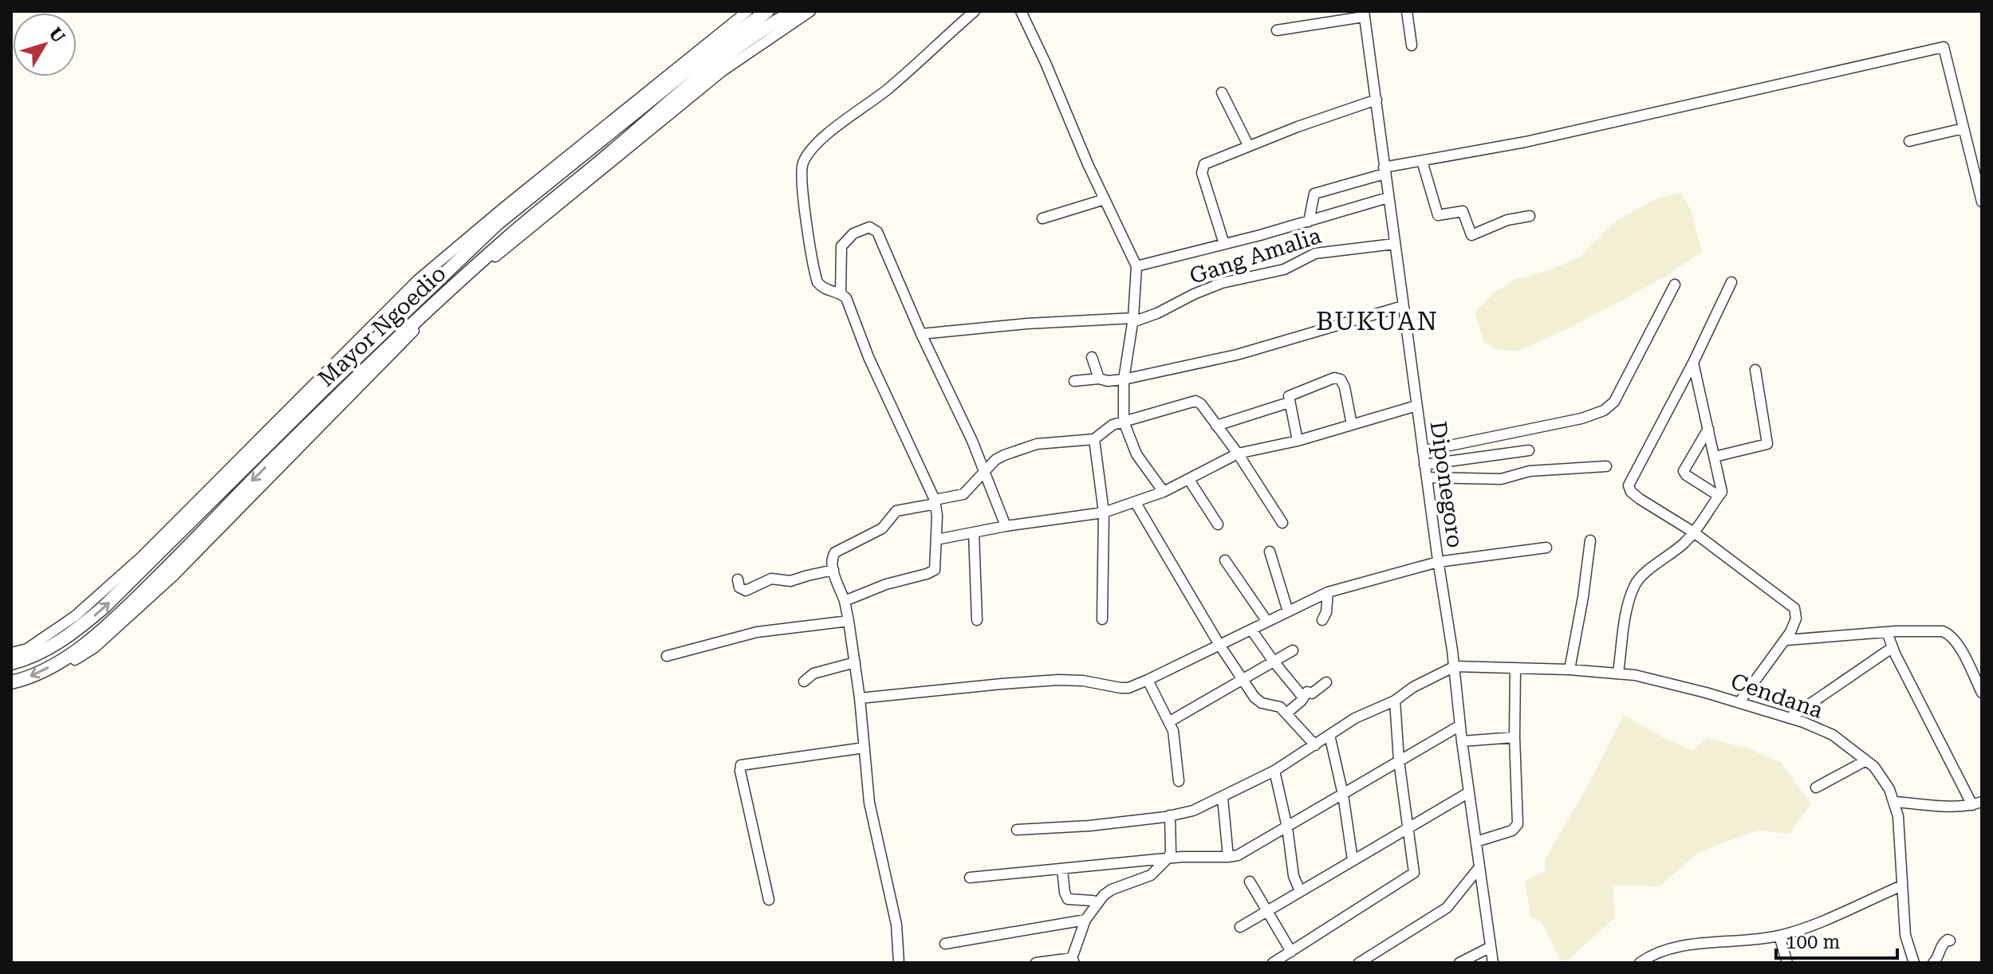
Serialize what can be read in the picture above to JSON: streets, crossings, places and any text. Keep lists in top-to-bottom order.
{
  "streets": {
    "street": [
      "Gang Amalia",
      "Mayor Ngoedio",
      "Diponegoro",
      "Cendana"
    ]
  },
  "crossings": [
    ["Gang Amalia", "Diponegoro"],
    ["Diponegoro", "Cendana"]
  ],
  "districts": ["BUKUAN"],
  "scale_bar": "100 m",
  "north": "top right"
}
